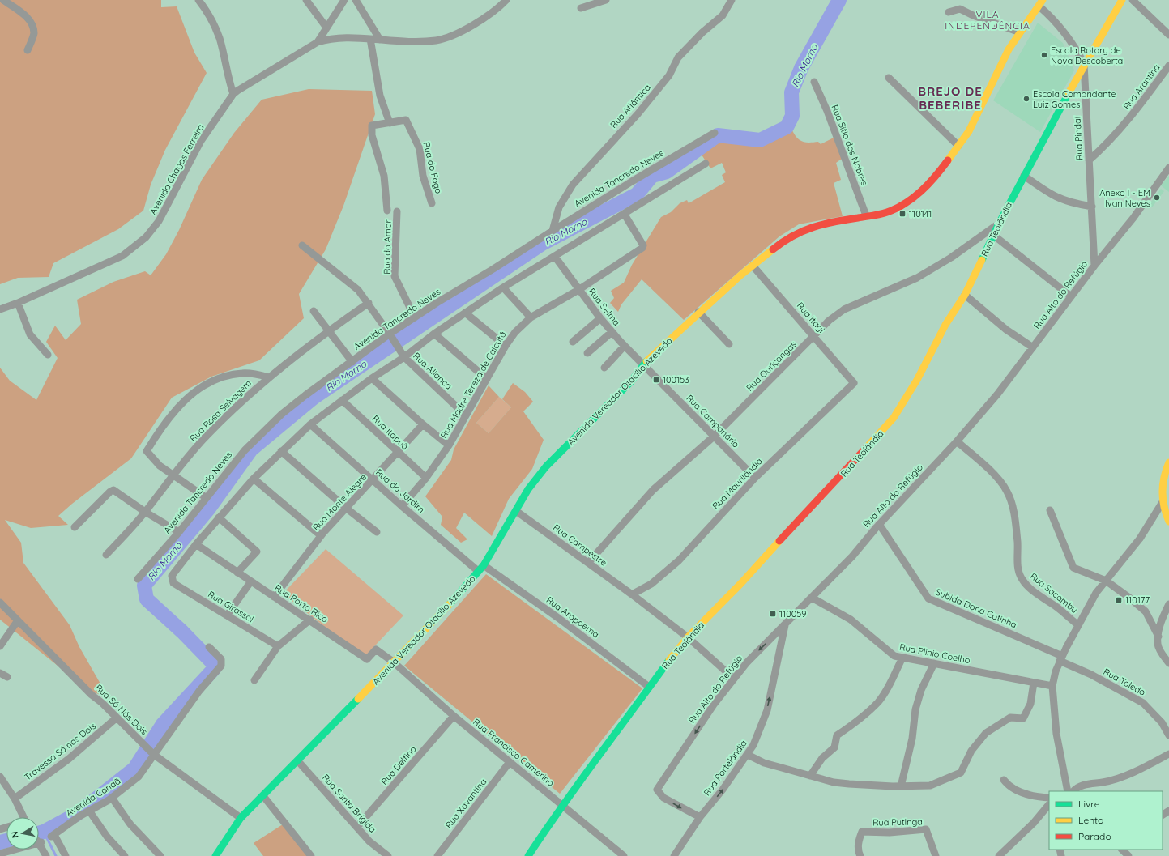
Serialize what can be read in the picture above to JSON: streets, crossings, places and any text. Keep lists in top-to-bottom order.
{
  "streets": {
    "main road": ["Rua Teolândia", "Avenida Vereador Otacílio Azevedo"],
    "street": [
      "Rua Arantina",
      "Rua Atlântica",
      "Rua Pindaí",
      "Rua Sitio dos Nobres",
      "Rua do Fogo",
      "Avenida Chagas Ferreira",
      "Avenida Tancredo Neves",
      "Rua do Amor",
      "Rua Alto do Refúgio",
      "Rua Selma",
      "Rua Itagi",
      "Rua Ouriçangas",
      "Rua Aliança",
      "Rua Madre Tereza de Calcutá",
      "Rua Rosa Selvagem",
      "Rua Campanário",
      "Rua Itapuã",
      "Rua Maurilândia",
      "Rua do Jardim",
      "Rua Monte Alegre",
      "Rua Campestre",
      "Rua Sacambu",
      "Rua Porto Rico",
      "Rua Girassol",
      "Subida Dona Cotinha",
      "Rua Arapoema",
      "Rua Plinio Coelho",
      "Rua Toledo",
      "Rua Só Nós Dois",
      "Travessa Só nos Dois",
      "Rua Francisco Camerino",
      "Rua Delfino",
      "Rua Portelândia",
      "Avenida Canaã",
      "Rua Santa Brígida",
      "Rua Xavantina",
      "Rua Putinga"
    ]
  },
  "crossings": [
    ["Rua Arantina", "Rua Pindaí"],
    ["Rua Atlântica", "Avenida Tancredo Neves"],
    ["Rua Pindaí", "Rua Teolândia"],
    ["Rua Pindaí", "Rua Alto do Refúgio"],
    ["Rua Pindaí", "Avenida Vereador Otacílio Azevedo"],
    ["Rua Sitio dos Nobres", "Avenida Vereador Otacílio Azevedo"],
    ["Avenida Tancredo Neves", "Rua do Amor"],
    ["Avenida Tancredo Neves", "Rua Aliança"],
    ["Rua Teolândia", "Rua Ouriçangas"],
    ["Rua Teolândia", "Rua Campestre"],
    ["Rua Teolândia", "Rua Arapoema"],
    ["Rua Teolândia", "Rua Francisco Camerino"],
    ["Rua Alto do Refúgio", "Rua Campestre"],
    ["Rua Alto do Refúgio", "Rua Sacambu"],
    ["Rua Alto do Refúgio", "Subida Dona Cotinha"],
    ["Rua Alto do Refúgio", "Rua Plinio Coelho"],
    ["Rua Alto do Refúgio", "Rua Portelândia"],
    ["Rua Selma", "Rua Madre Tereza de Calcutá"],
    ["Rua Selma", "Avenida Vereador Otacílio Azevedo"],
    ["Rua Selma", "Rua Campanário"],
    ["Rua Itagi", "Rua Ouriçangas"],
    ["Rua Itagi", "Avenida Vereador Otacílio Azevedo"],
    ["Rua Itagi", "Rua Maurilândia"],
    ["Rua Ouriçangas", "Rua Campanário"],
    ["Rua Ouriçangas", "Rua Campestre"],
    ["Rua Aliança", "Rua Madre Tereza de Calcutá"],
    ["Rua Aliança", "Rua Rosa Selvagem"],
    ["Rua Madre Tereza de Calcutá", "Rua Itapuã"],
    ["Rua Madre Tereza de Calcutá", "Rua do Jardim"],
    ["Avenida Vereador Otacílio Azevedo", "Rua Campanário"],
    ["Avenida Vereador Otacílio Azevedo", "Rua do Jardim"],
    ["Avenida Vereador Otacílio Azevedo", "Rua Campestre"],
    ["Avenida Vereador Otacílio Azevedo", "Rua Porto Rico"],
    ["Avenida Vereador Otacílio Azevedo", "Rua Arapoema"],
    ["Avenida Vereador Otacílio Azevedo", "Rua Só Nós Dois"],
    ["Avenida Vereador Otacílio Azevedo", "Rua Francisco Camerino"],
    ["Avenida Vereador Otacílio Azevedo", "Rua Santa Brígida"],
    ["Rua Campanário", "Rua Maurilândia"],
    ["Rua Itapuã", "Rua Monte Alegre"],
    ["Rua Maurilândia", "Rua Campestre"],
    ["Rua do Jardim", "Rua Monte Alegre"],
    ["Rua Monte Alegre", "Rua Porto Rico"],
    ["Rua Porto Rico", "Rua Girassol"],
    ["Rua Porto Rico", "Rua Francisco Camerino"],
    ["Subida Dona Cotinha", "Rua Toledo"],
    ["Rua Só Nós Dois", "Travessa Só nos Dois"],
    ["Rua Só Nós Dois", "Avenida Canaã"],
    ["Rua Francisco Camerino", "Rua Delfino"],
    ["Rua Francisco Camerino", "Rua Xavantina"],
    ["Rua Delfino", "Rua Santa Brígida"]
  ],
  "one_way": ["Rua Portelândia"],
  "districts": ["VILA INDEPENDÊNCIA", "BREJO DE BEBERIBE"],
  "water": ["Rio Morno"],
  "places": {
    "other": ["Escola Rotary de Nova Descoberta", "Escola Comandante Luiz Gomes", "Anexo I - EM Ivan Neves"],
    "transit": [
      "110141",
      "100153",
      "110177",
      "110059"
    ]
  },
  "legend": ["Livre", "Lento", "Parado"],
  "north": "left"
}
